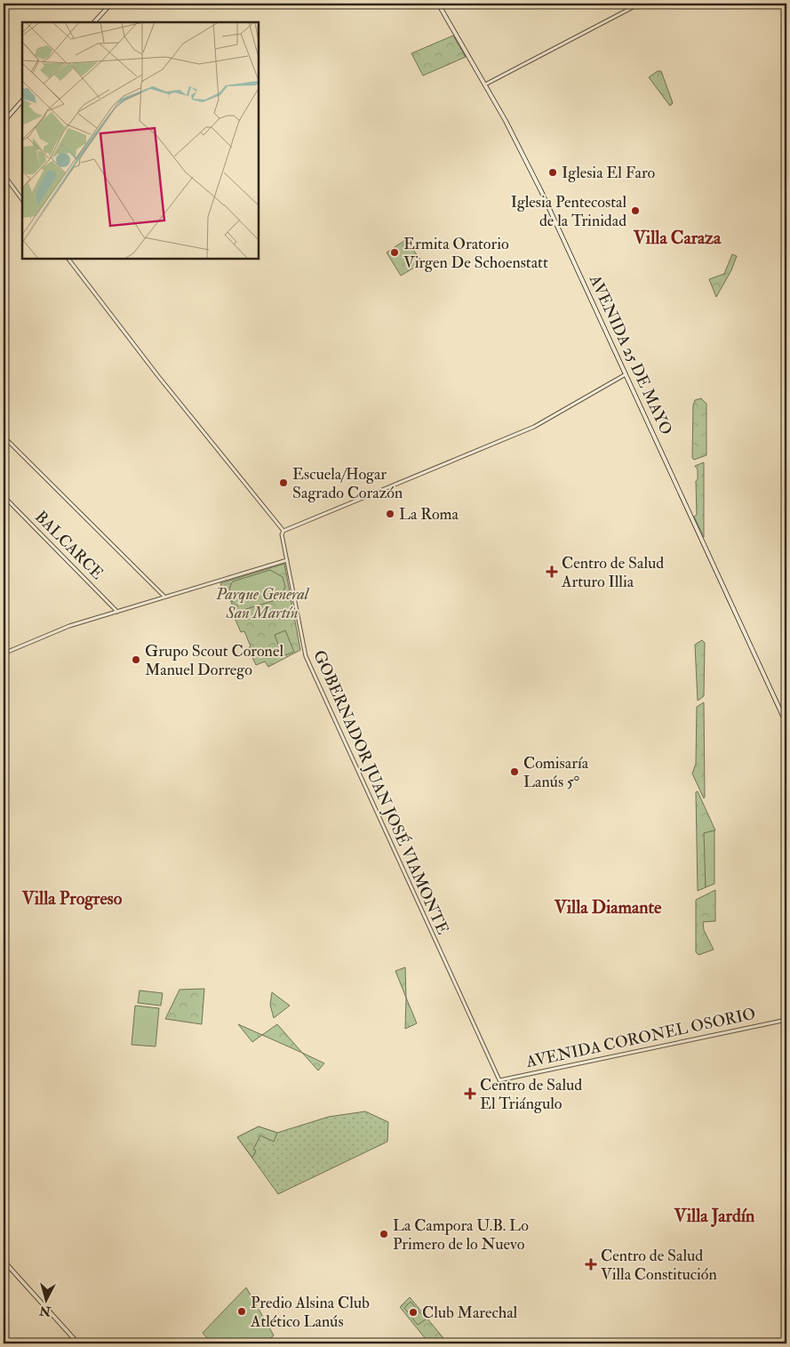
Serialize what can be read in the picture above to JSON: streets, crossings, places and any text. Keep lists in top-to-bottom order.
{
  "streets": {
    "main road": ["AVENIDA 25 DE MAYO"],
    "street": ["BALCARCE", "GOBERNADOR JUAN JOSÉ VIAMONTE", "AVENIDA CORONEL OSORIO"]
  },
  "crossings": [
    ["GOBERNADOR JUAN JOSÉ VIAMONTE", "AVENIDA CORONEL OSORIO"]
  ],
  "districts": [
    "Villa Caraza",
    "Villa Progreso",
    "Villa Diamante",
    "Villa Jardín"
  ],
  "parks": ["Parque General San Martín"],
  "places": {
    "other": [
      "Iglesia El Faro",
      "Iglesia Pentecostal de la Trinidad",
      "Ermita Oratorio Virgen De Schoenstatt",
      "Escuela/Hogar Sagrado Corazón",
      "La Roma",
      "Grupo Scout Coronel Manuel Dorrego",
      "Comisaría Lanús 5°",
      "La Campora U.B. Lo Primero de lo Nuevo",
      "Predio Alsina Club Atlético Lanús",
      "Club Marechal"
    ],
    "health": ["Centro de Salud Arturo Illia", "Centro de Salud El Triángulo", "Centro de Salud Villa Constitución"]
  },
  "north": "bottom"
}
